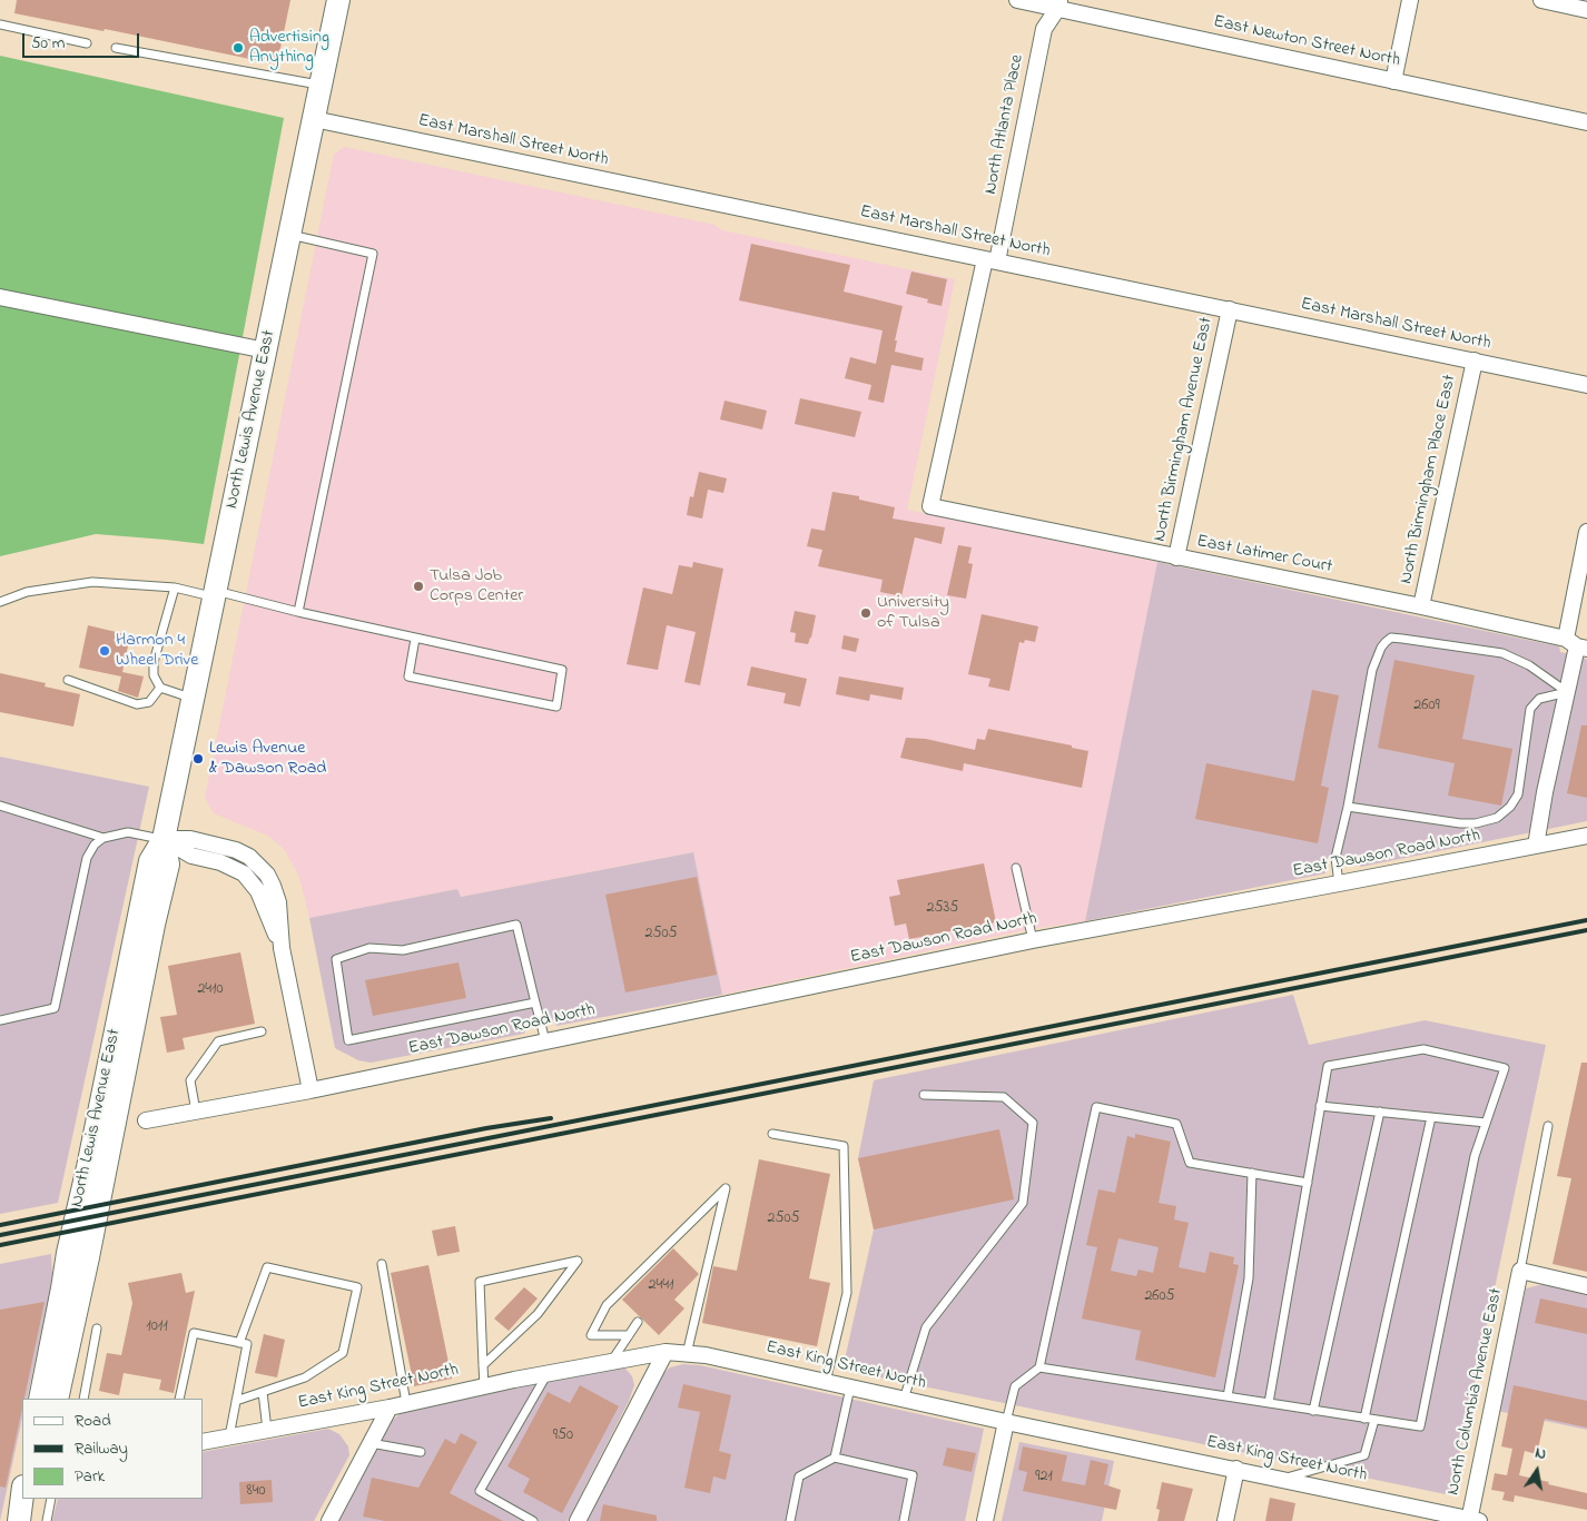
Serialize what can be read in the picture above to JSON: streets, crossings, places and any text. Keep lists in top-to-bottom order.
{
  "streets": {
    "main road": ["North Lewis Avenue East"],
    "street": [
      "East Newton Street North",
      "North Atlanta Place",
      "East Marshall Street North",
      "North Birmingham Avenue East",
      "North Birmingham Place East",
      "East Latimer Court",
      "East Dawson Road North",
      "East King Street North",
      "North Columbia Avenue East"
    ]
  },
  "crossings": [
    ["East Newton Street North", "North Atlanta Place"],
    ["North Atlanta Place", "East Marshall Street North"],
    ["North Atlanta Place", "East Latimer Court"],
    ["East Marshall Street North", "North Lewis Avenue East"],
    ["East Marshall Street North", "North Birmingham Avenue East"],
    ["East Marshall Street North", "North Birmingham Place East"],
    ["North Birmingham Avenue East", "East Latimer Court"],
    ["North Birmingham Place East", "East Latimer Court"],
    ["East King Street North", "North Columbia Avenue East"]
  ],
  "places": [
    "Advertising Anything",
    "Tulsa Job Corps Center",
    "University of Tulsa",
    "Harmon 4 Wheel Drive",
    "Lewis Avenue & Dawson Road"
  ],
  "house_numbers": [
    "2609",
    "2535",
    "2505",
    "2410",
    "2505",
    "2441",
    "2605",
    "1011",
    "950",
    "921",
    "840"
  ],
  "legend": ["Road", "Railway", "Park"],
  "scale_bar": "50 m",
  "north": "top"
}
